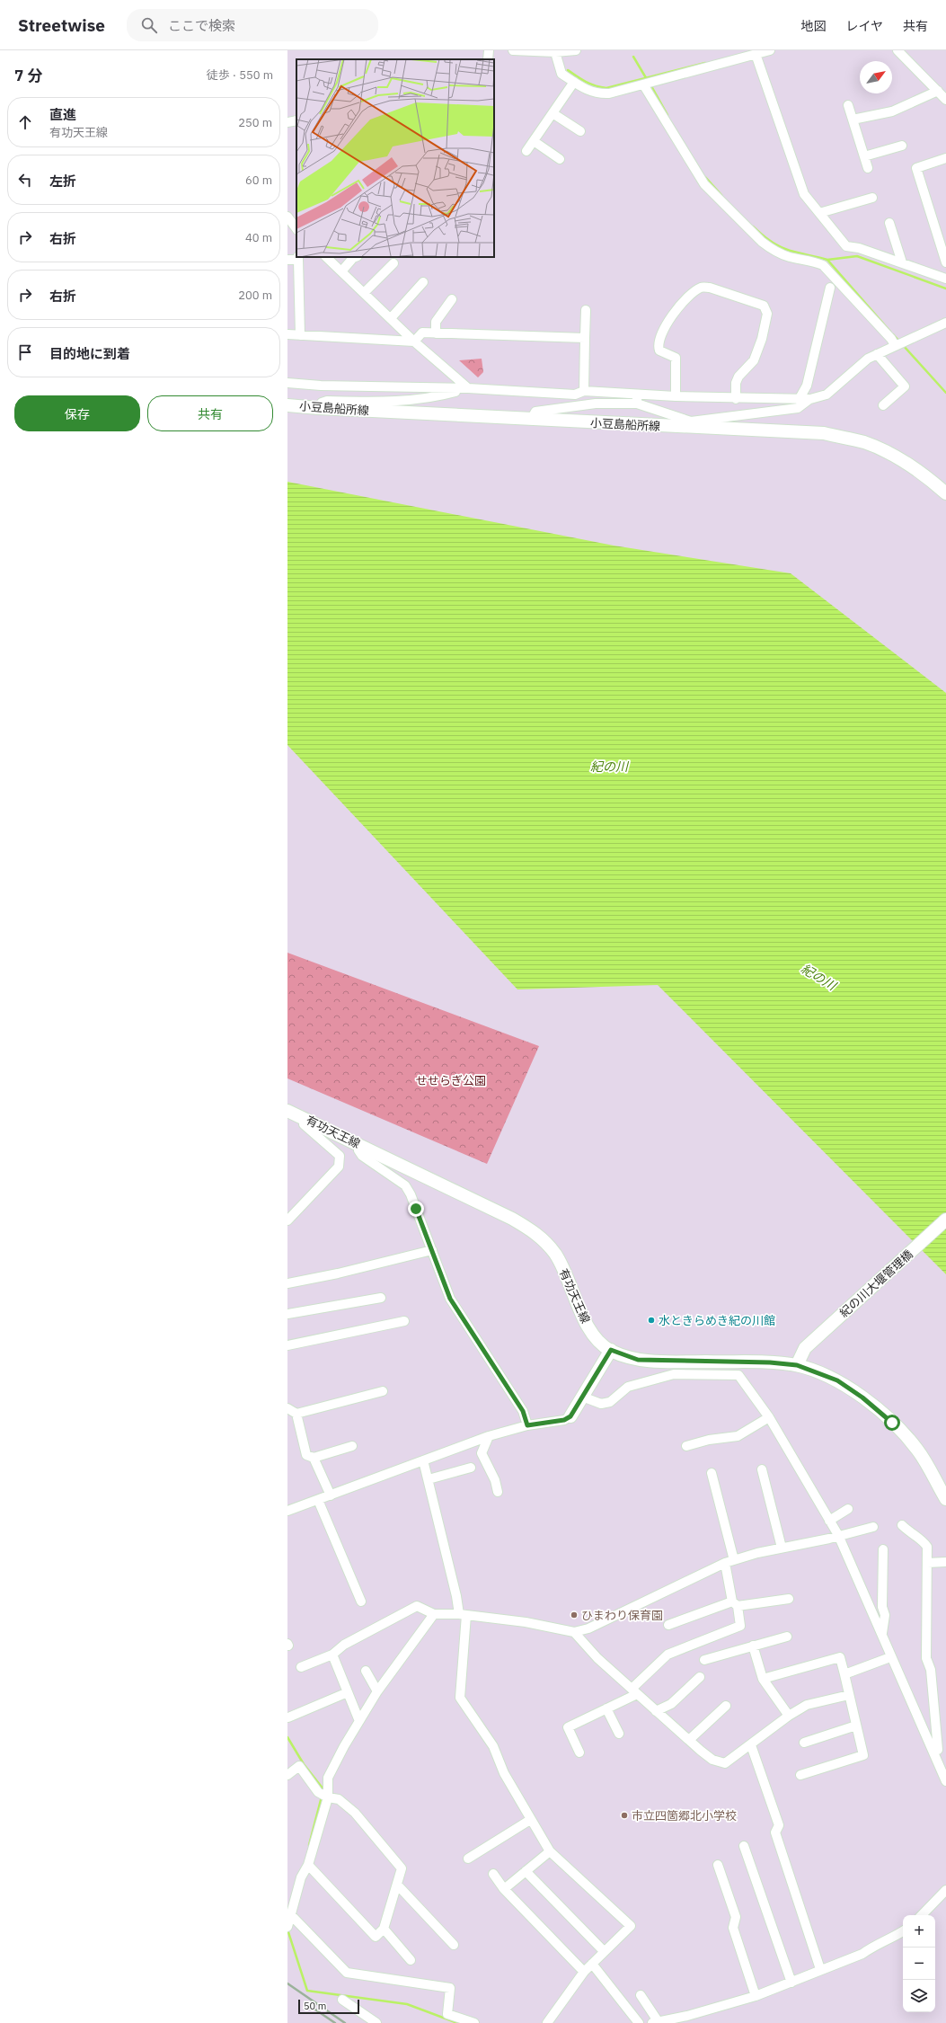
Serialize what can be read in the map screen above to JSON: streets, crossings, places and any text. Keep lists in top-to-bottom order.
{
  "streets": {
    "main road": ["小豆島船所線", "有功天王線", "紀の川大堰管理橋"]
  },
  "crossings": [
    ["有功天王線", "紀の川大堰管理橋"]
  ],
  "water": ["紀の川"],
  "parks": ["せせらぎ公園"],
  "places": ["水ときらめき紀の川館", "ひまわり保育園", "市立四箇郷北小学校"],
  "scale_bar": "50 m",
  "north": "top right",
  "page": {
    "header": "Streetwise",
    "search": "ここで検索",
    "nav": ["地図", "レイヤ", "共有"],
    "heading": ["7 分", "徒歩 · 550 m"],
    "list": [
      ["直進", "有功天王線", "250 m"],
      ["左折", "60 m"],
      ["右折", "40 m"],
      ["右折", "200 m"],
      "目的地に到着"
    ],
    "buttons": ["保存", "共有"],
    "map_buttons": ["+", "−"],
    "scale": "50 m"
  }
}
